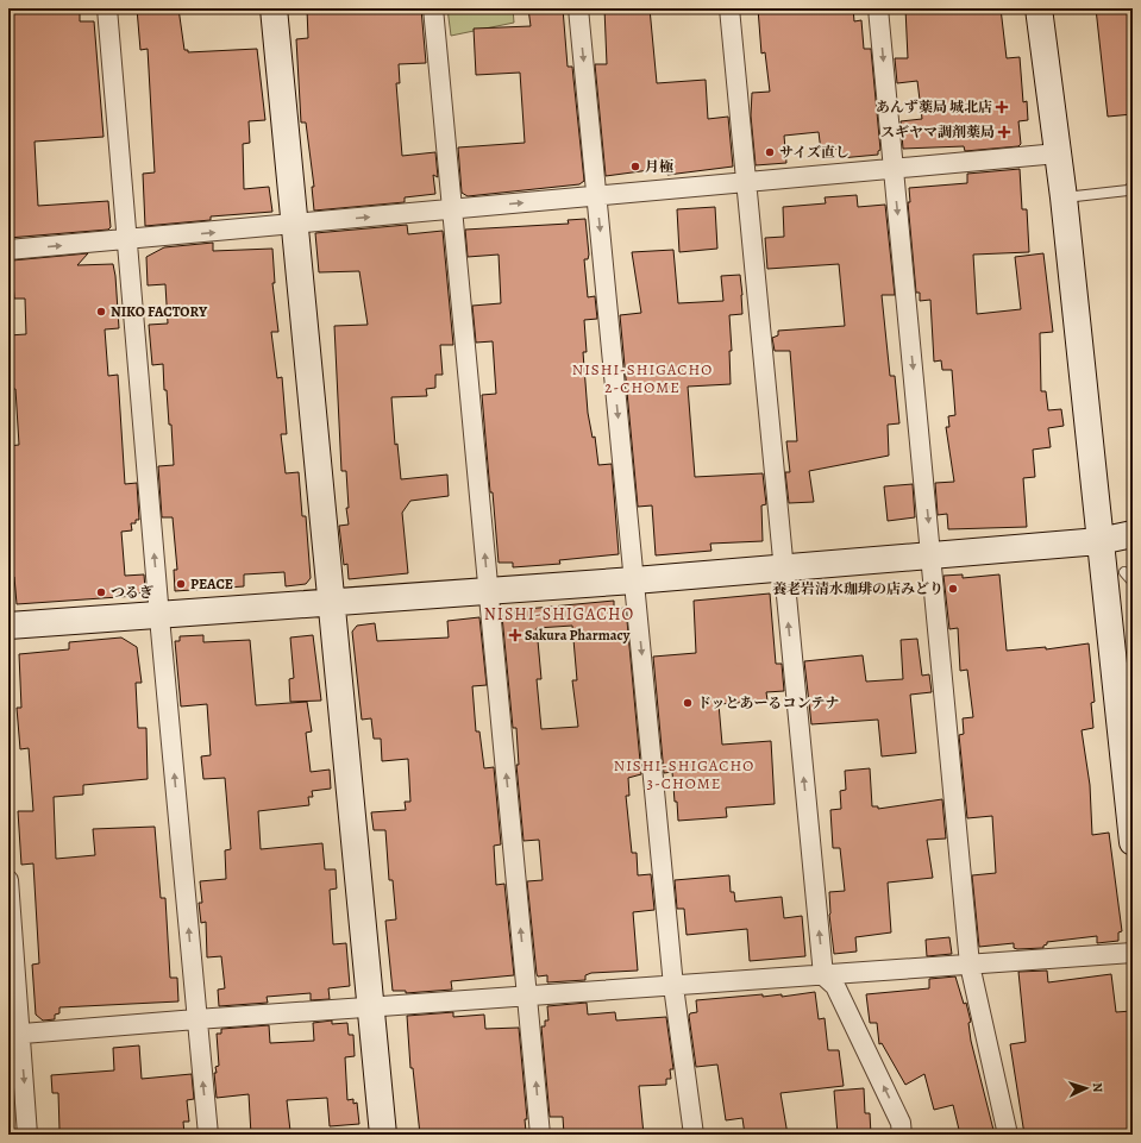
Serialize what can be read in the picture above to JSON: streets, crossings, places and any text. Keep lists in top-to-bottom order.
{
  "districts": ["NISHI-SHIGACHO 2-CHOME", "NISHI-SHIGACHO", "NISHI-SHIGACHO 3-CHOME"],
  "places": {
    "health": ["あんず薬局 城北店", "スギヤマ調剤薬局", "Sakura Pharmacy"],
    "other": [
      "サイズ直し",
      "月極",
      "NIKO FACTORY",
      "PEACE",
      "養老岩清水珈琲の店みどり",
      "つるぎ",
      "ドッとあーるコンテナ"
    ]
  },
  "north": "right"
}
